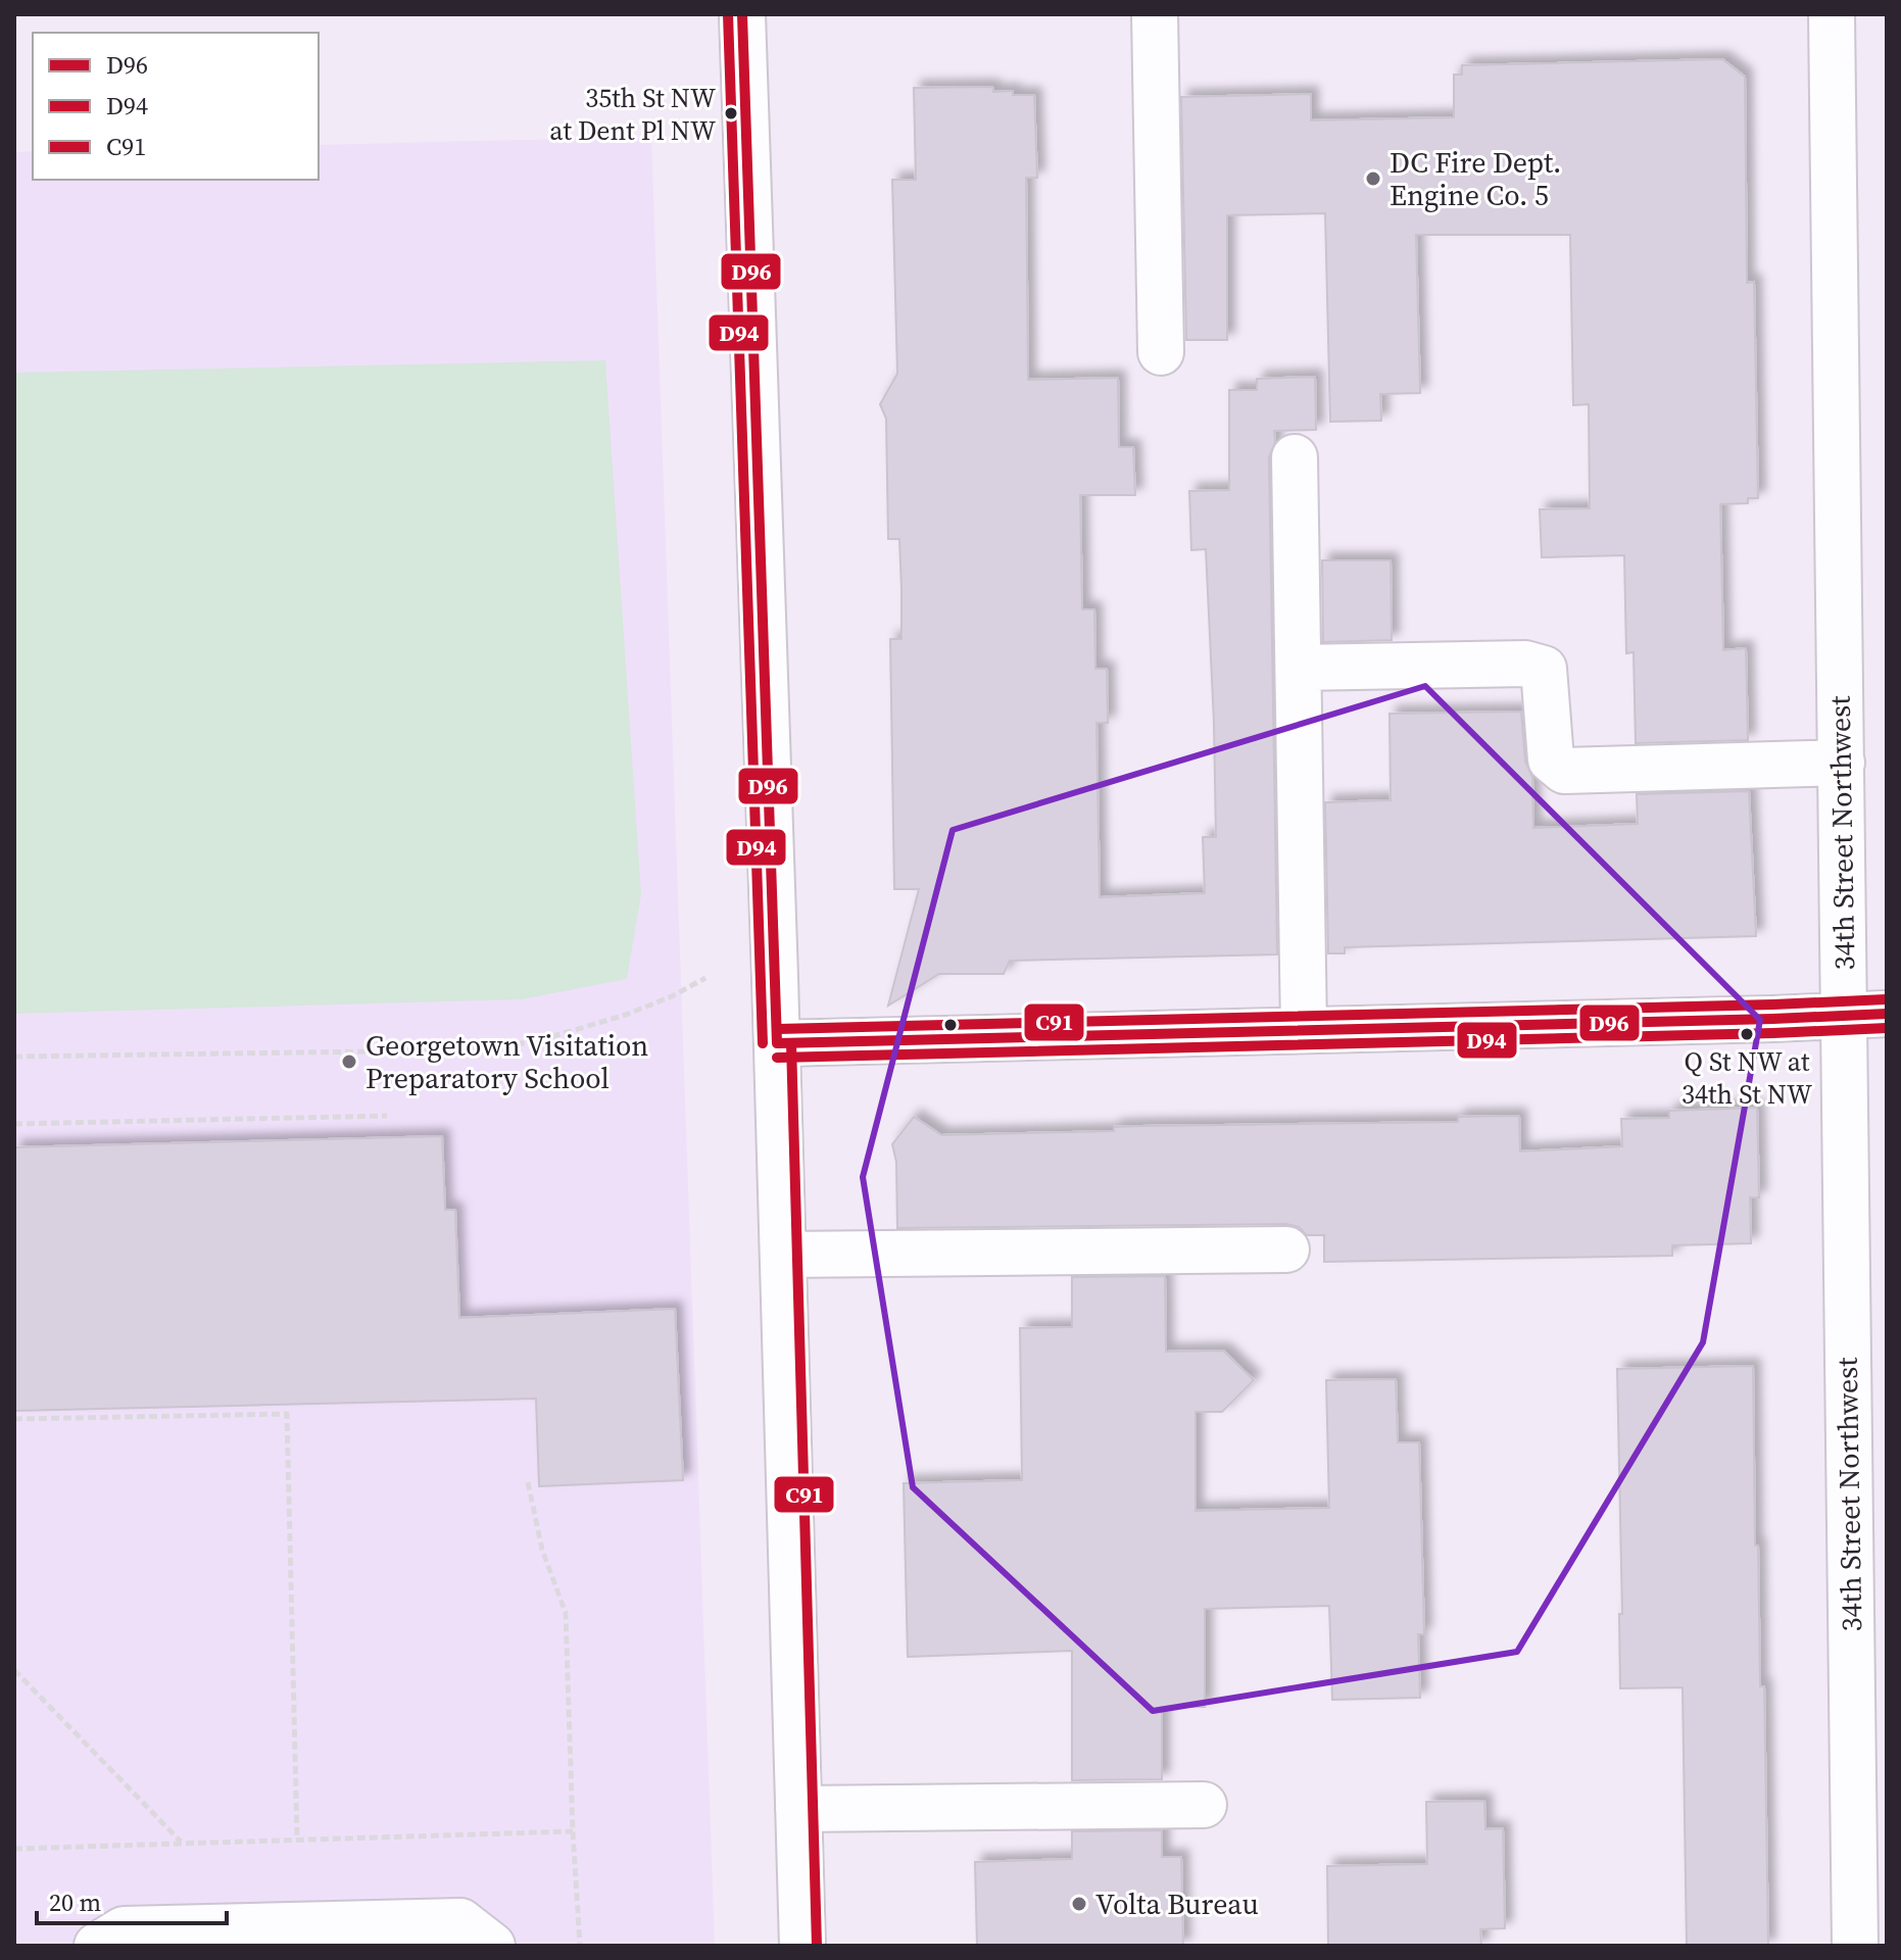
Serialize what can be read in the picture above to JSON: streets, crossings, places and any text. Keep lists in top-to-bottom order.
{
  "streets": {
    "street": ["34th Street Northwest"]
  },
  "places": [
    "35th St NW at Dent Pl NW",
    "DC Fire Dept. Engine Co. 5",
    "Q St NW at 34th St NW",
    "Georgetown Visitation Preparatory School",
    "Volta Bureau"
  ],
  "lines": ["transit line D96", "transit line D94", "transit line C91"],
  "legend": ["D96", "D94", "C91"],
  "scale_bar": "20 m"
}
